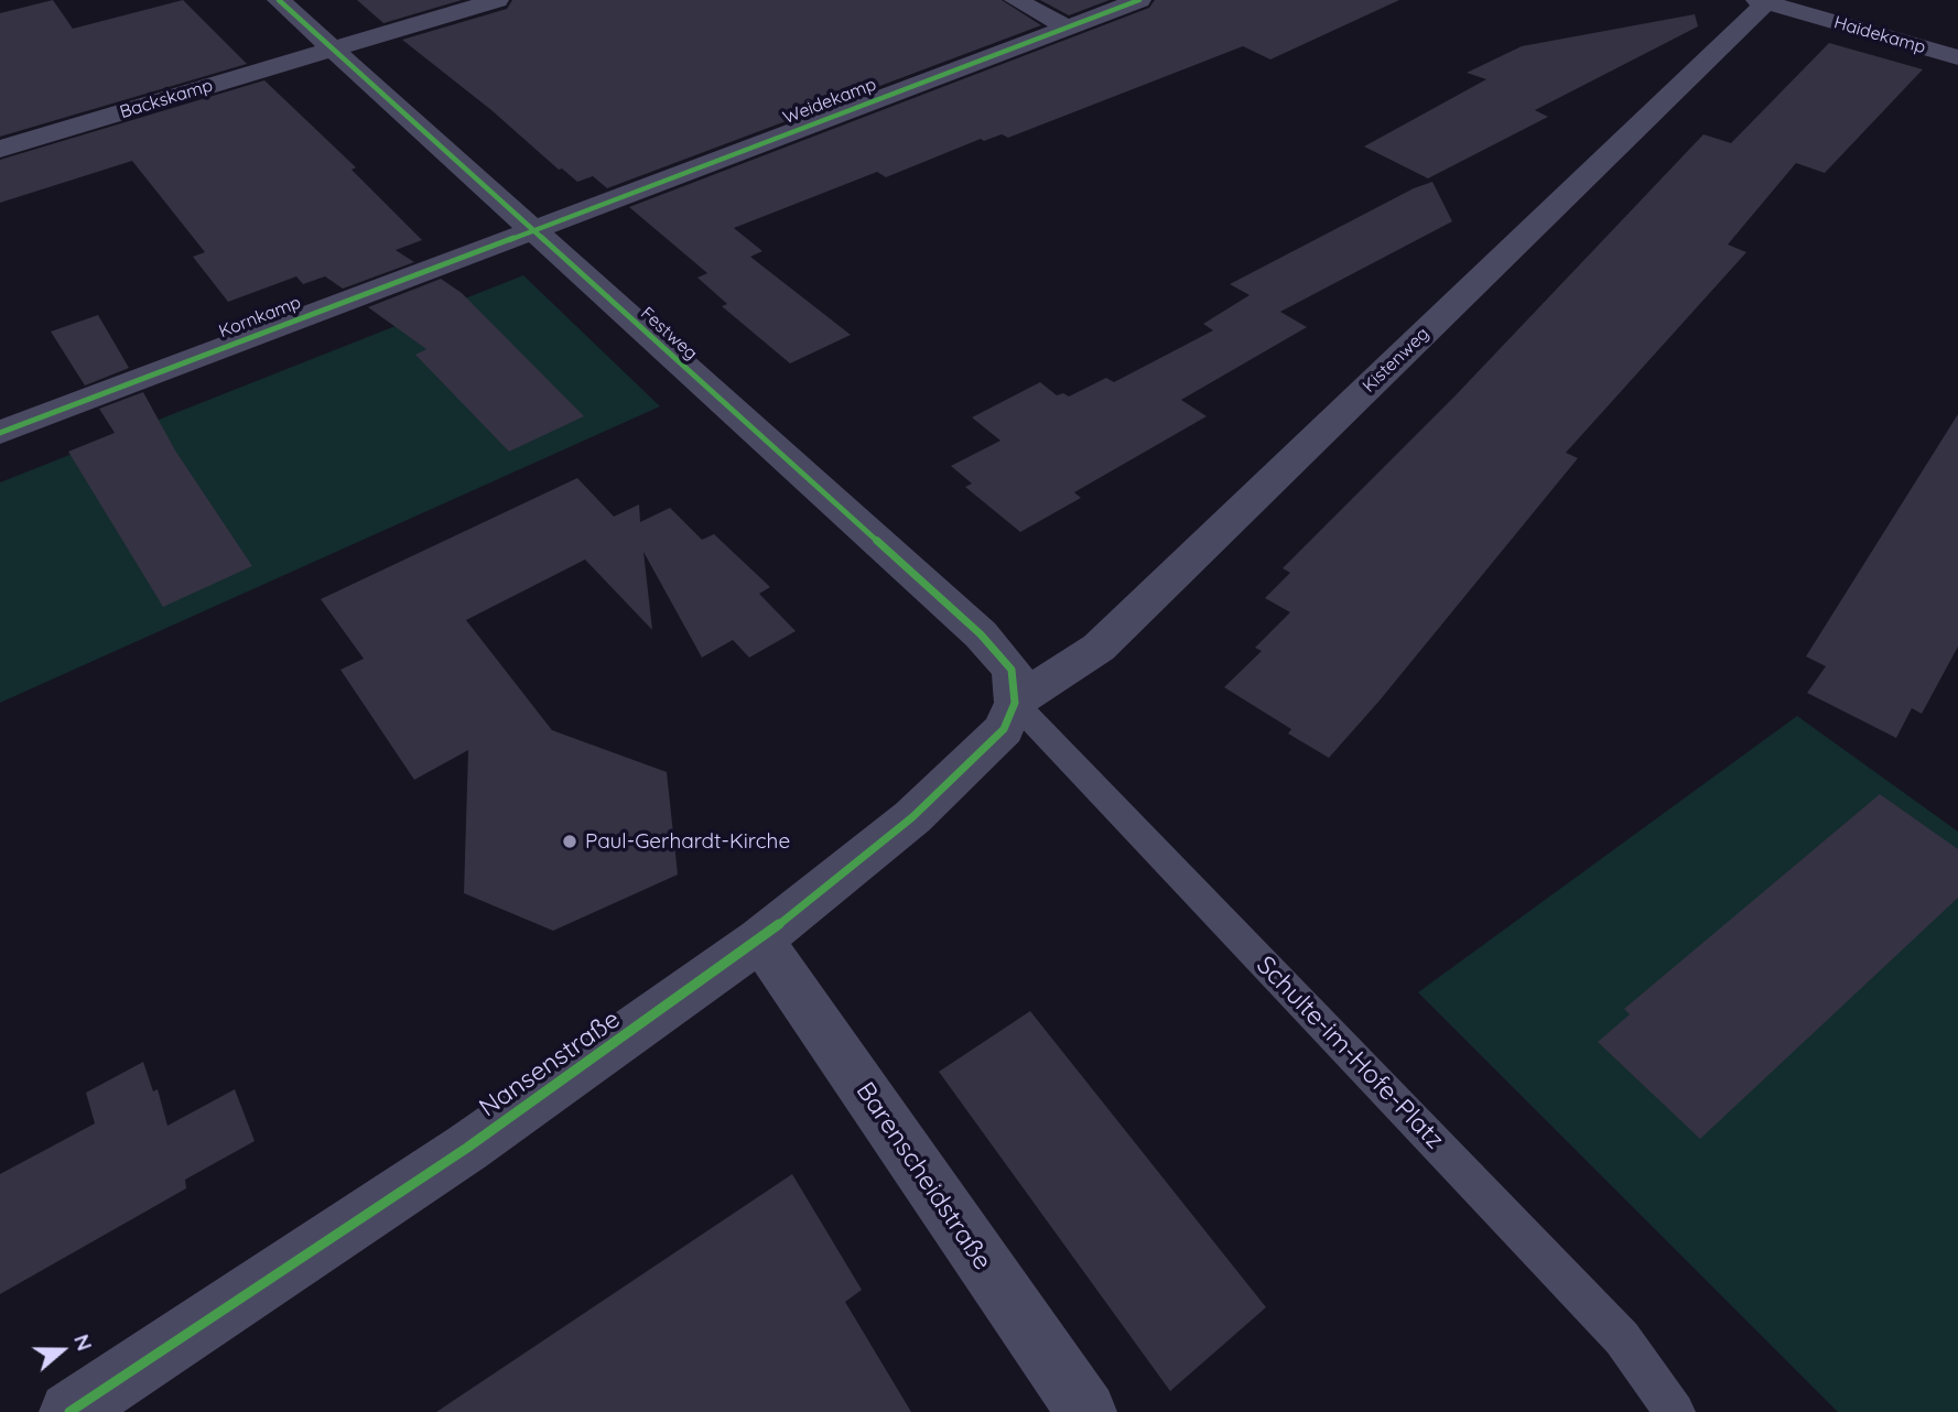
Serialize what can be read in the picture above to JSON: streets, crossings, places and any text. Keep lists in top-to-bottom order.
{
  "streets": {
    "street": [
      "Haidekamp",
      "Backskamp",
      "Weidekamp",
      "Kornkamp",
      "Festweg",
      "Kistenweg",
      "Nansenstraße",
      "Barenscheidstraße"
    ],
    "lane": ["Schulte-im-Hofe-Platz"]
  },
  "crossings": [
    ["Haidekamp", "Kistenweg"],
    ["Backskamp", "Festweg"],
    ["Weidekamp", "Kornkamp"],
    ["Weidekamp", "Festweg"],
    ["Kornkamp", "Festweg"],
    ["Festweg", "Kistenweg"],
    ["Festweg", "Schulte-im-Hofe-Platz"],
    ["Festweg", "Nansenstraße"],
    ["Kistenweg", "Schulte-im-Hofe-Platz"],
    ["Kistenweg", "Nansenstraße"],
    ["Schulte-im-Hofe-Platz", "Nansenstraße"],
    ["Nansenstraße", "Barenscheidstraße"]
  ],
  "places": ["Paul-Gerhardt-Kirche"],
  "north": "right"
}
